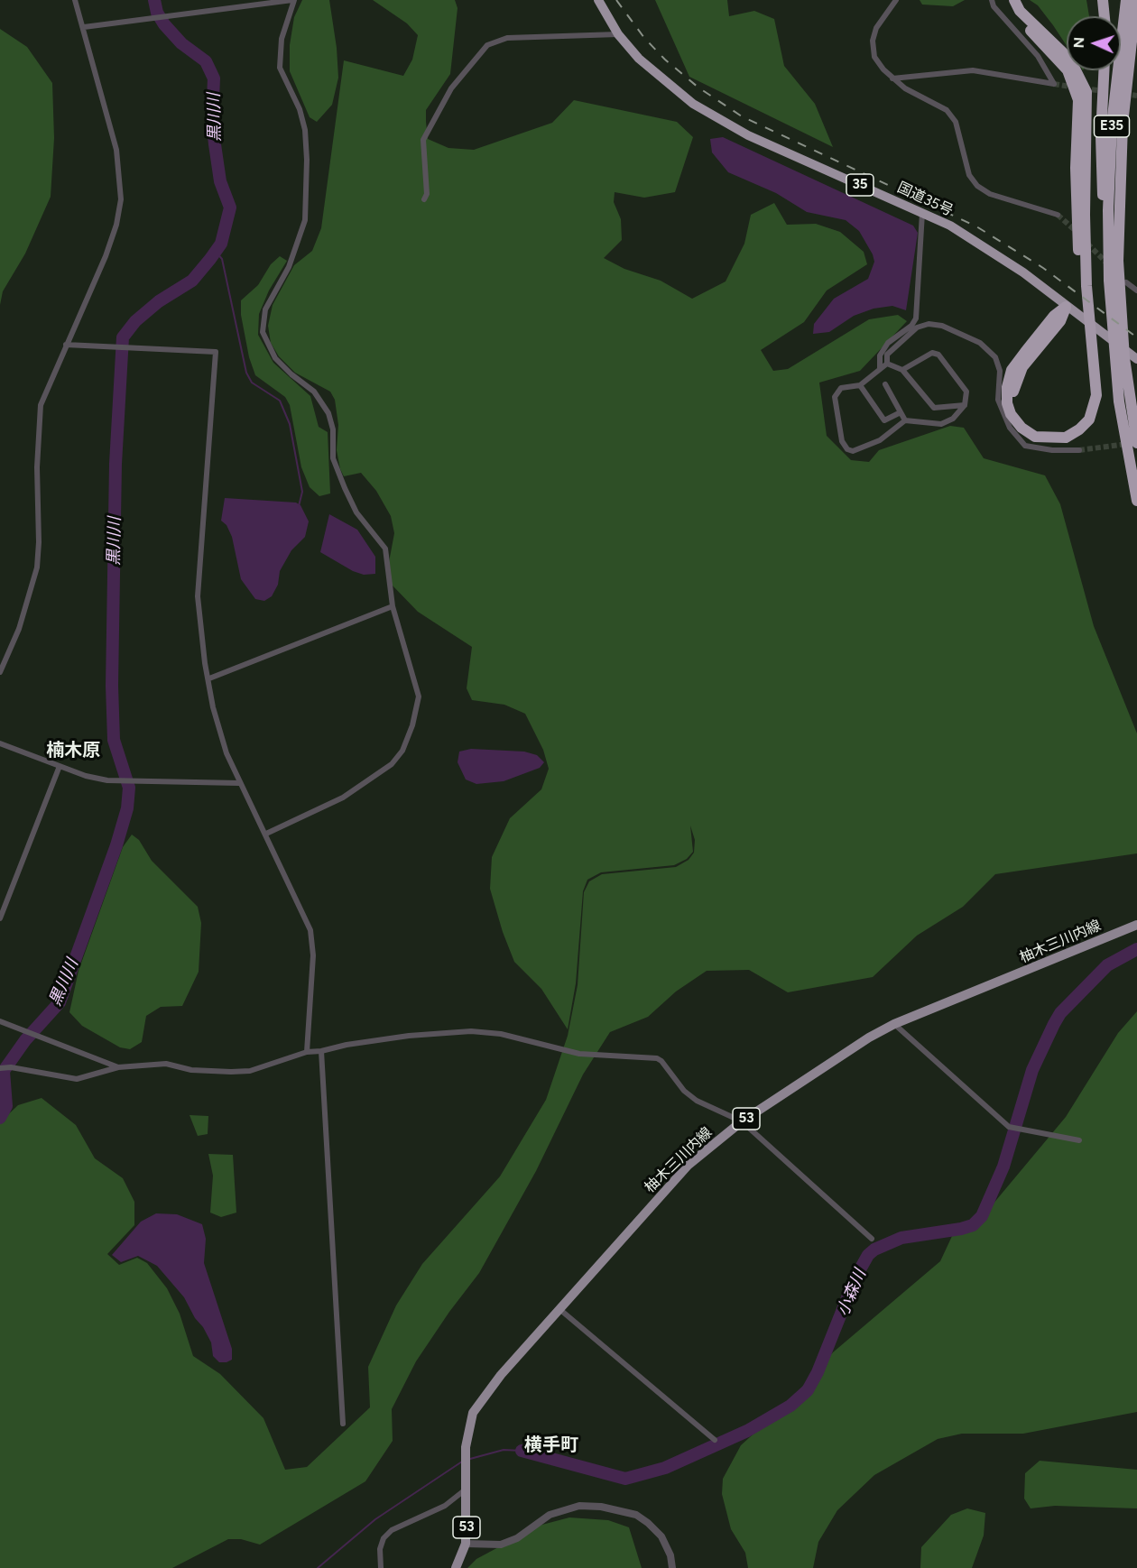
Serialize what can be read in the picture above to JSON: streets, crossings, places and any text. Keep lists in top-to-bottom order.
{
  "streets": {
    "highway": ["E35", "35", "国道35号"],
    "main road": ["柚木三川内線", "53"]
  },
  "districts": ["楠木原", "横手町"],
  "water": ["黒川川", "小森川"],
  "north": "left"
}
